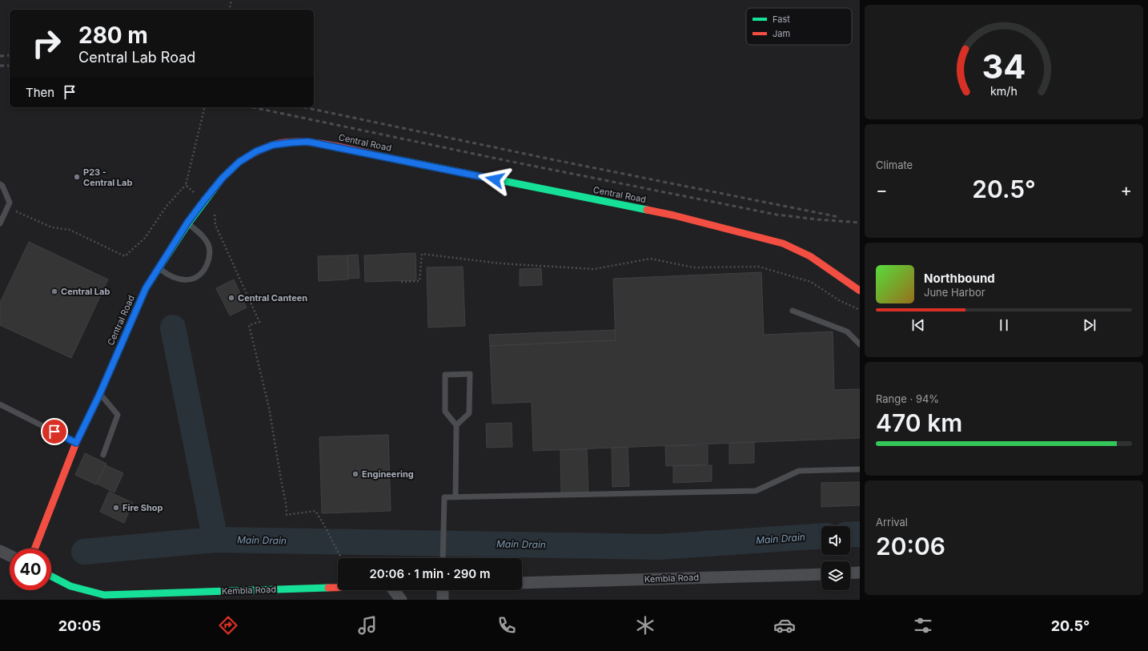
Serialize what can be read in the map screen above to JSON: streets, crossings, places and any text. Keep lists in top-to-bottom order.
{
  "streets": {
    "street": ["Central Road", "Kembla Road"]
  },
  "water": ["Main Drain"],
  "places": [
    "P23 - Central Lab",
    "Central Lab",
    "Central Canteen",
    "Engineering",
    "Fire Shop"
  ],
  "legend": ["Fast", "Jam"],
  "page": {
    "turn": ["280 m", "Central Lab Road"],
    "then": "Then",
    "tile": [
      "Climate",
      ["Range · 94%", "470 km"],
      ["Arrival", "20:06"]
    ],
    "heat": ["−", "20.5°", "+"],
    "song": ["Northbound", "June Harbor"],
    "limit": "40",
    "trip": "20:06 · 1 min · 290 m",
    "tabs": ["20:05", "20.5°"],
    "gauge": ["34", "km/h"]
  }
}
